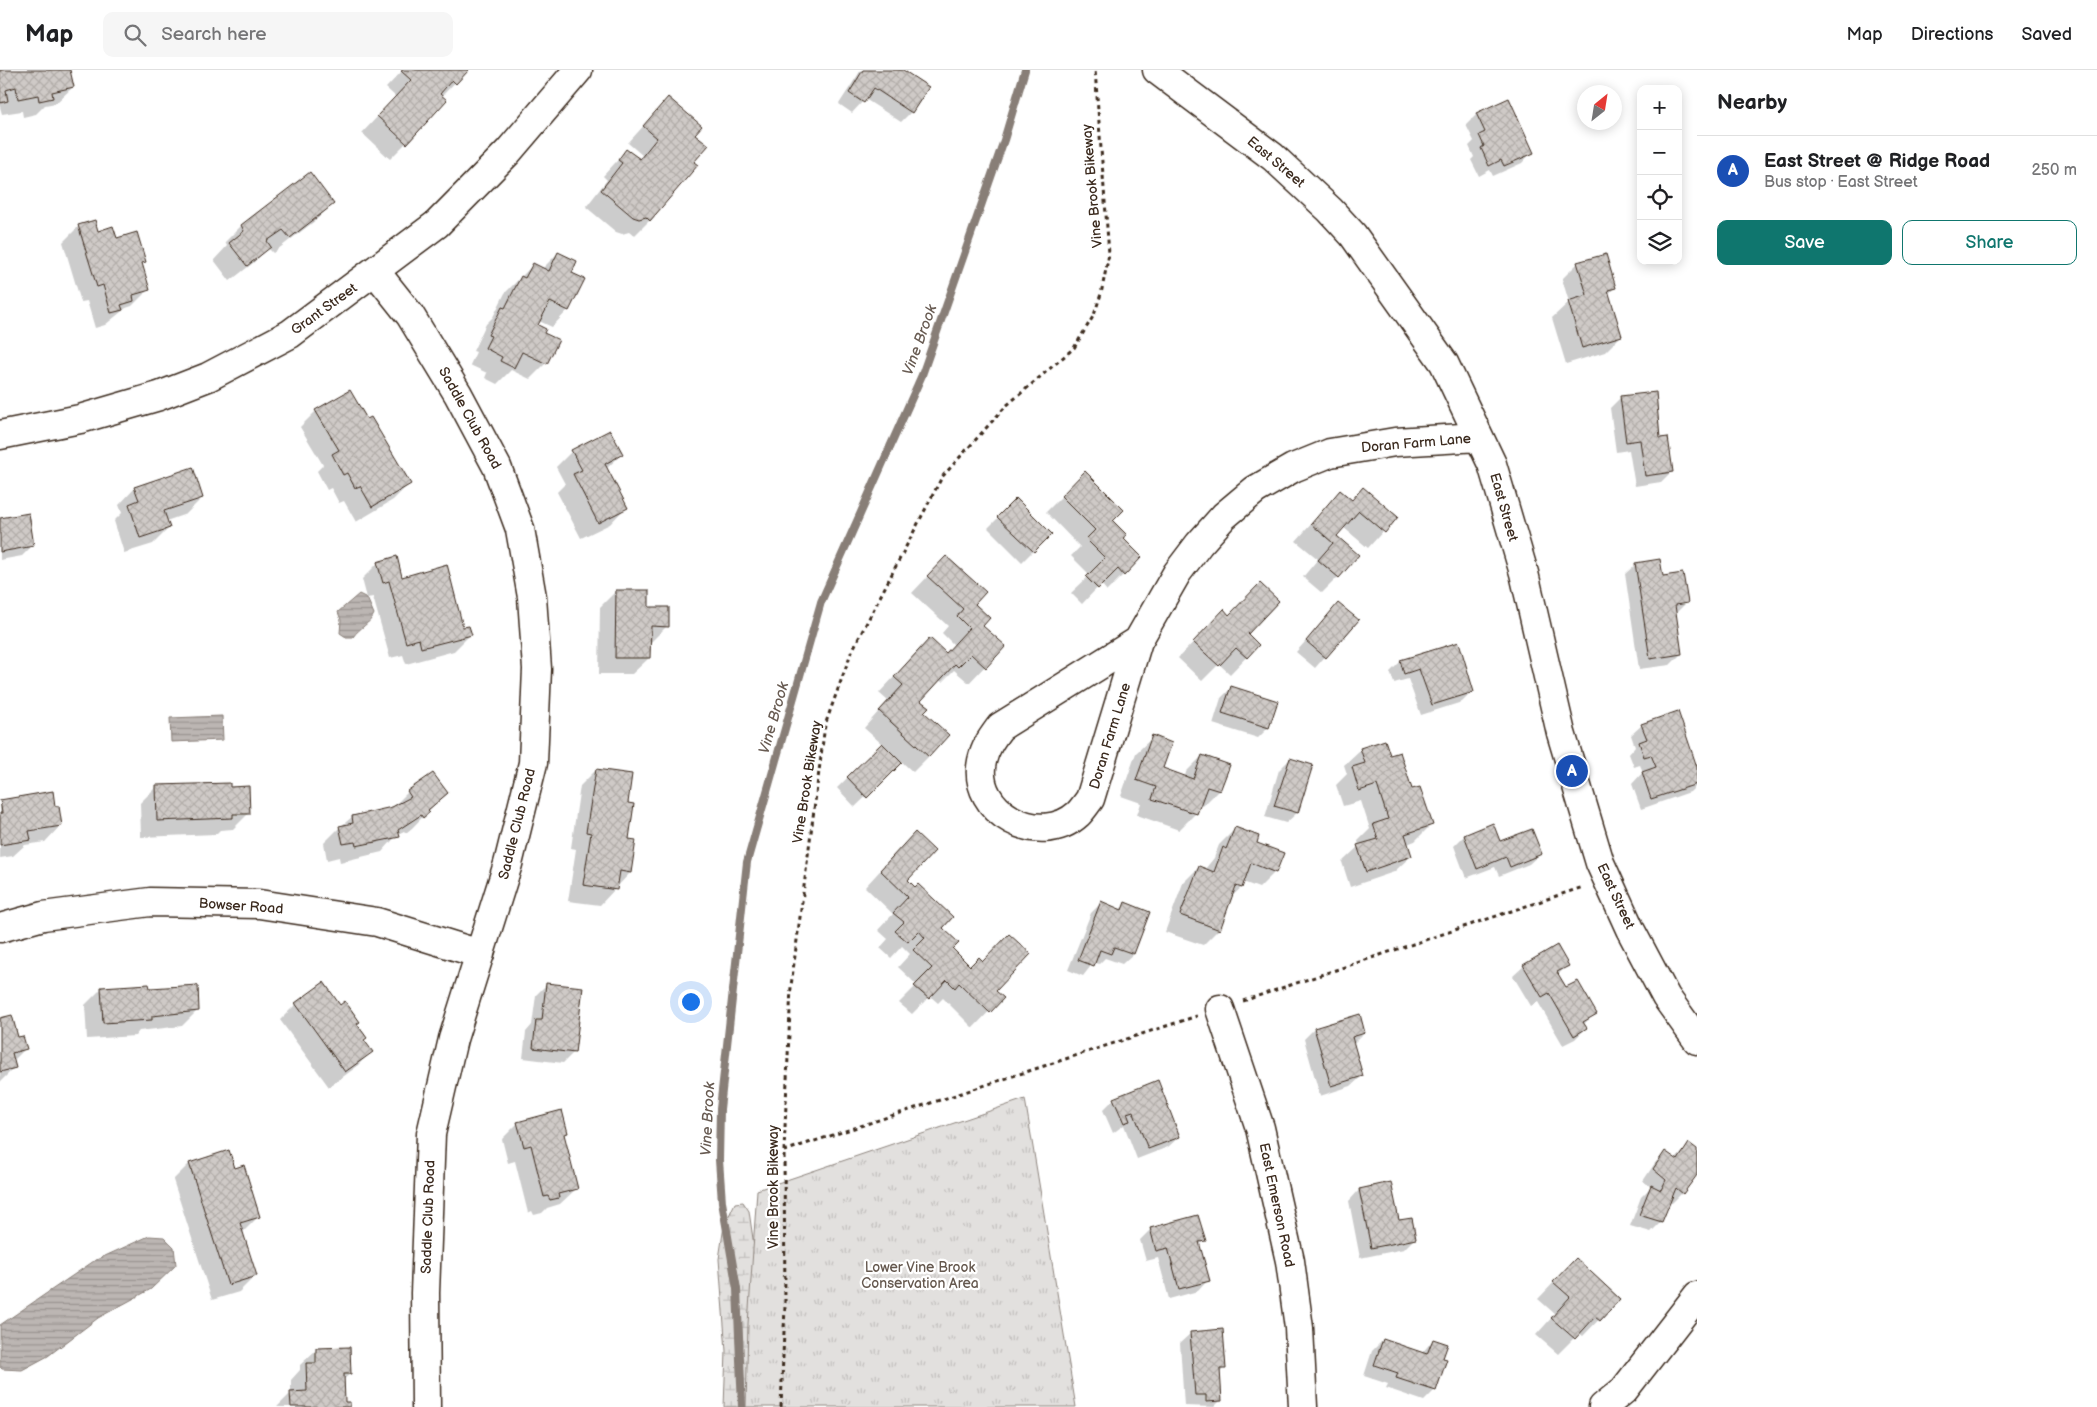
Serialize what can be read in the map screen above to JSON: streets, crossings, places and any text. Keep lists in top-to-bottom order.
{
  "streets": {
    "street": [
      "East Street",
      "Grant Street",
      "Saddle Club Road",
      "Doran Farm Lane",
      "Bowser Road",
      "East Emerson Road"
    ],
    "path": ["Vine Brook Bikeway"]
  },
  "crossings": [
    ["East Street", "Doran Farm Lane"],
    ["Grant Street", "Saddle Club Road"],
    ["Saddle Club Road", "Bowser Road"]
  ],
  "water": ["Vine Brook"],
  "parks": ["Lower Vine Brook Conservation Area"],
  "north": "top right",
  "page": {
    "header": "Map",
    "search": "Search here",
    "nav": ["Map", "Directions", "Saved"],
    "heading": "Nearby",
    "map_buttons": ["+", "−"],
    "list": [
      {
        "mark": "A",
        "name": "East Street @ Ridge Road",
        "note": "Bus stop · East Street",
        "value": "250 m"
      }
    ],
    "buttons": ["Save", "Share"],
    "pins": "A"
  }
}
